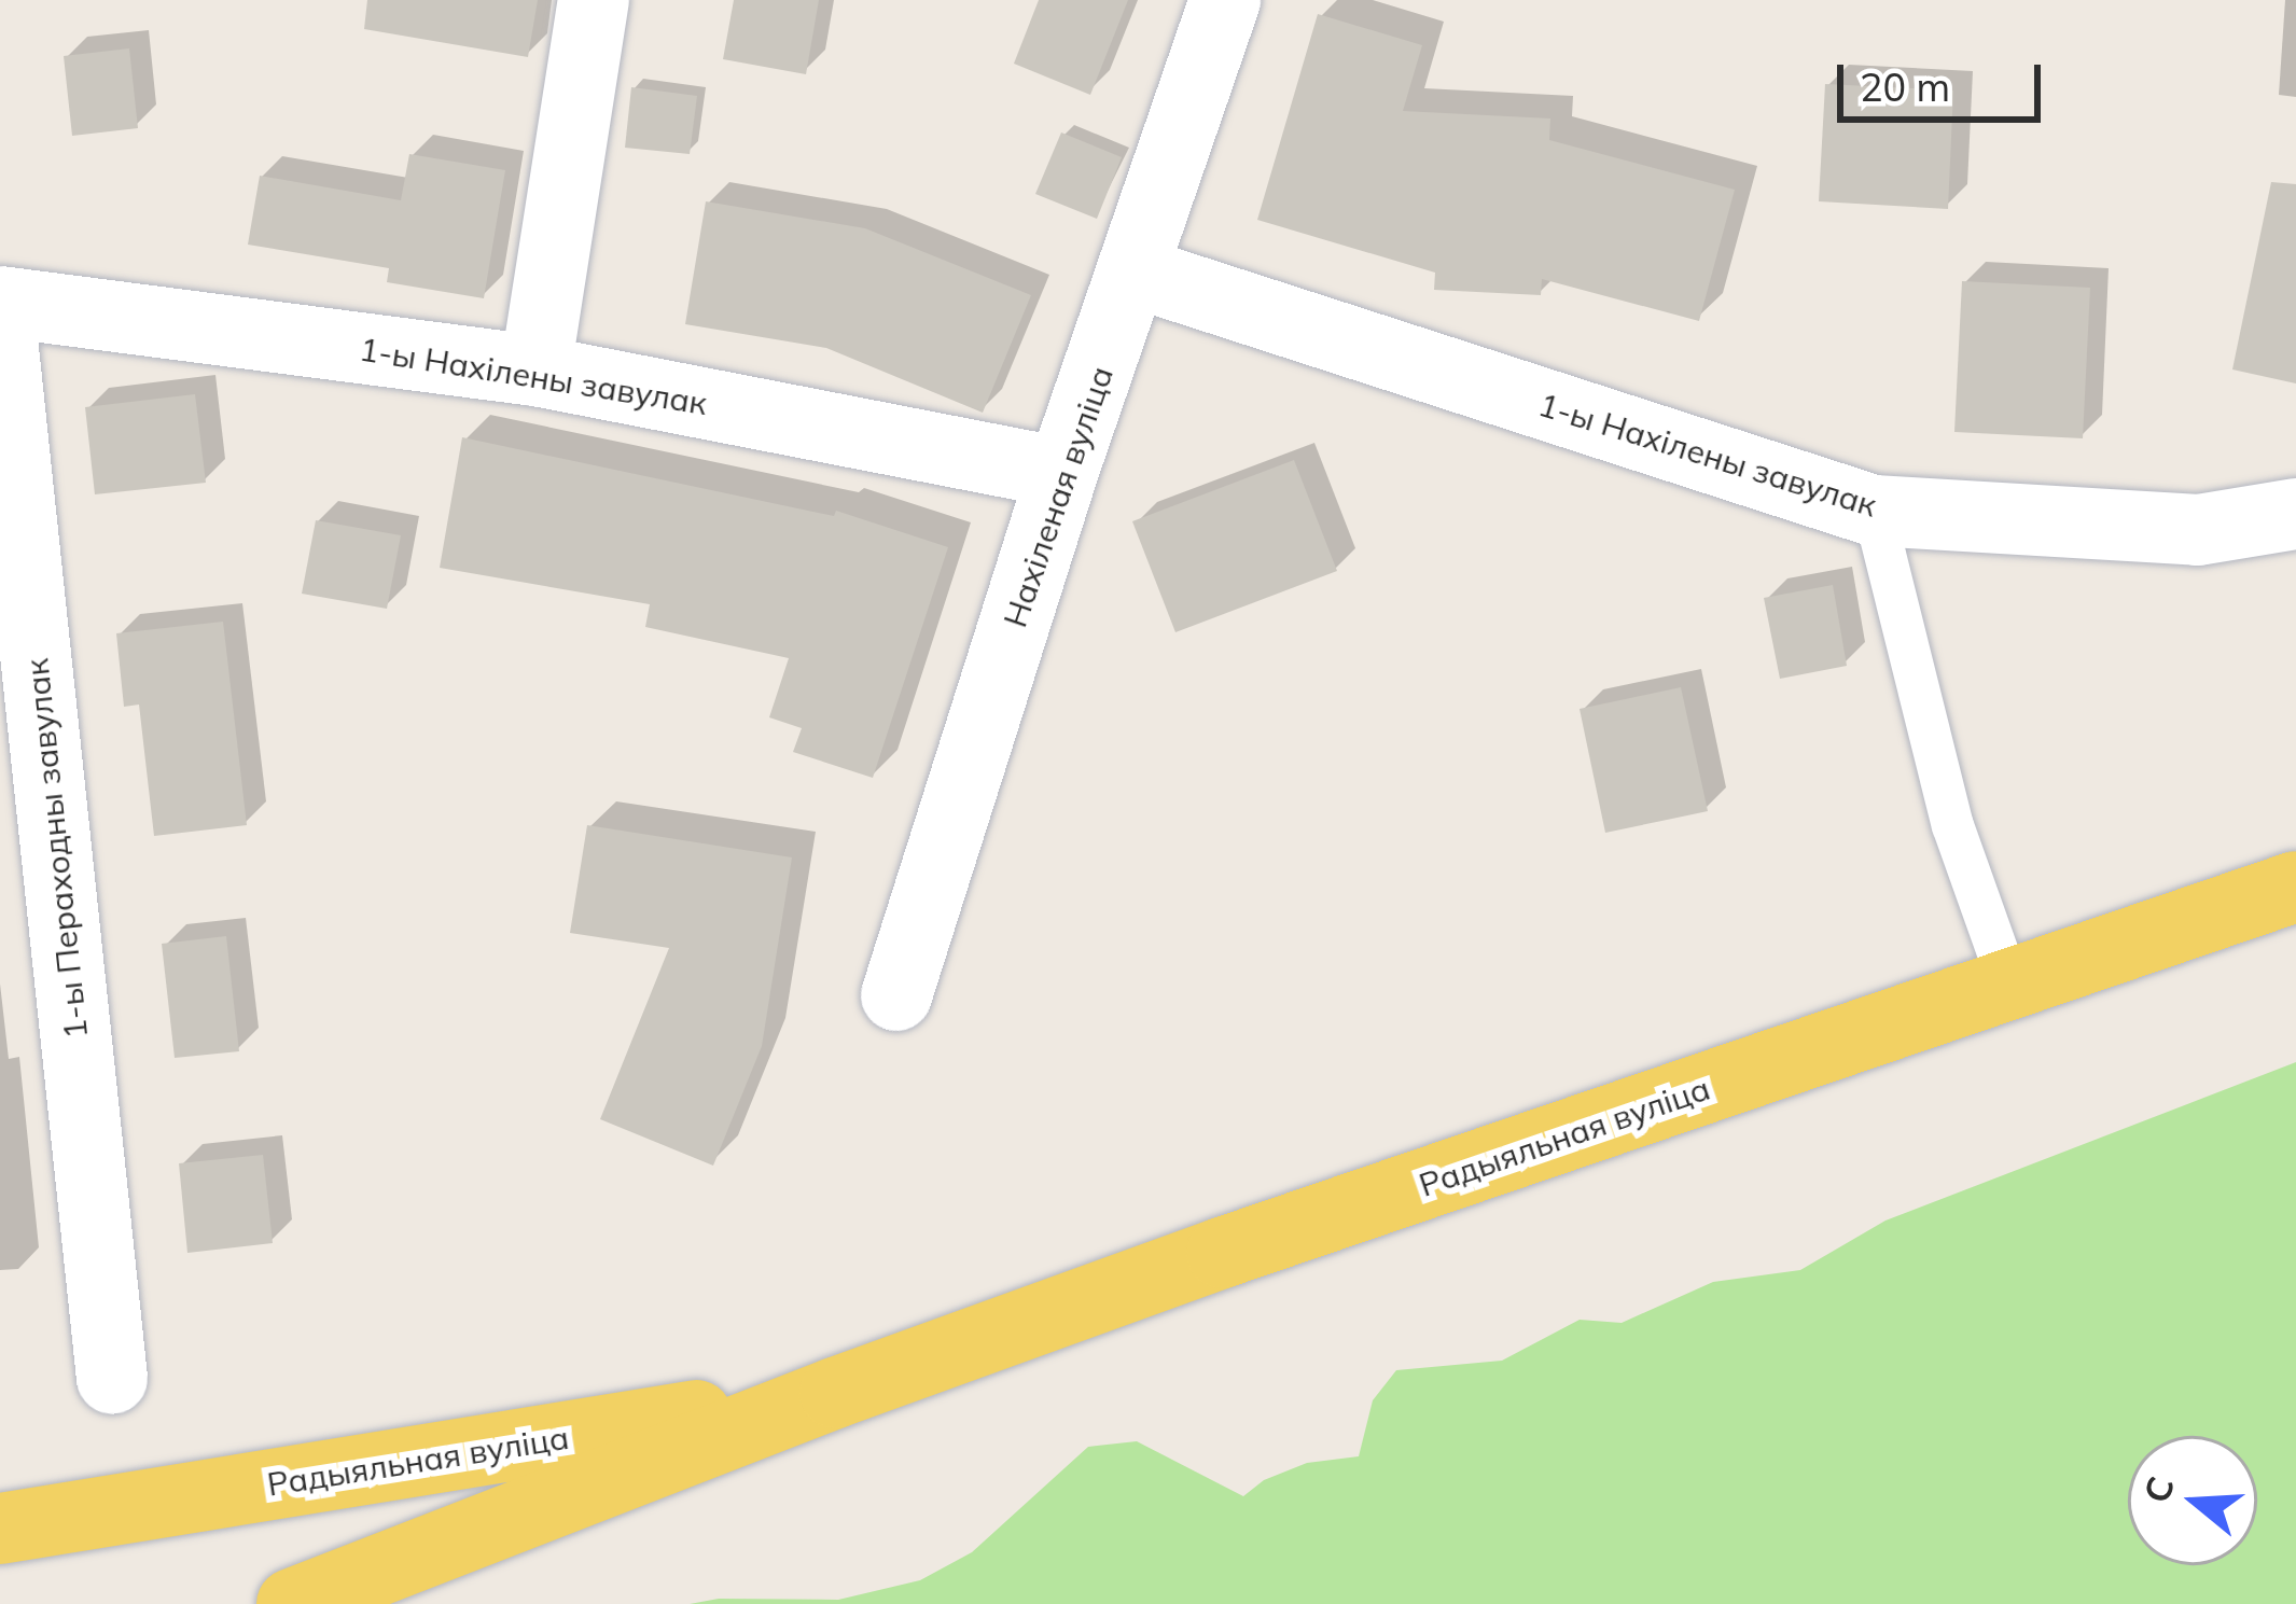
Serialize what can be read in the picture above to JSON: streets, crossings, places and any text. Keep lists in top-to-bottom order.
{
  "streets": {
    "main road": ["Радыяльная вуліца"],
    "street": ["1-ы Нахілены завулак", "Нахіленая вуліца", "1-ы Пераходны завулак"]
  },
  "crossings": [
    ["1-ы Нахілены завулак", "Нахіленая вуліца"]
  ],
  "scale_bar": "20 m",
  "north": "left"
}
